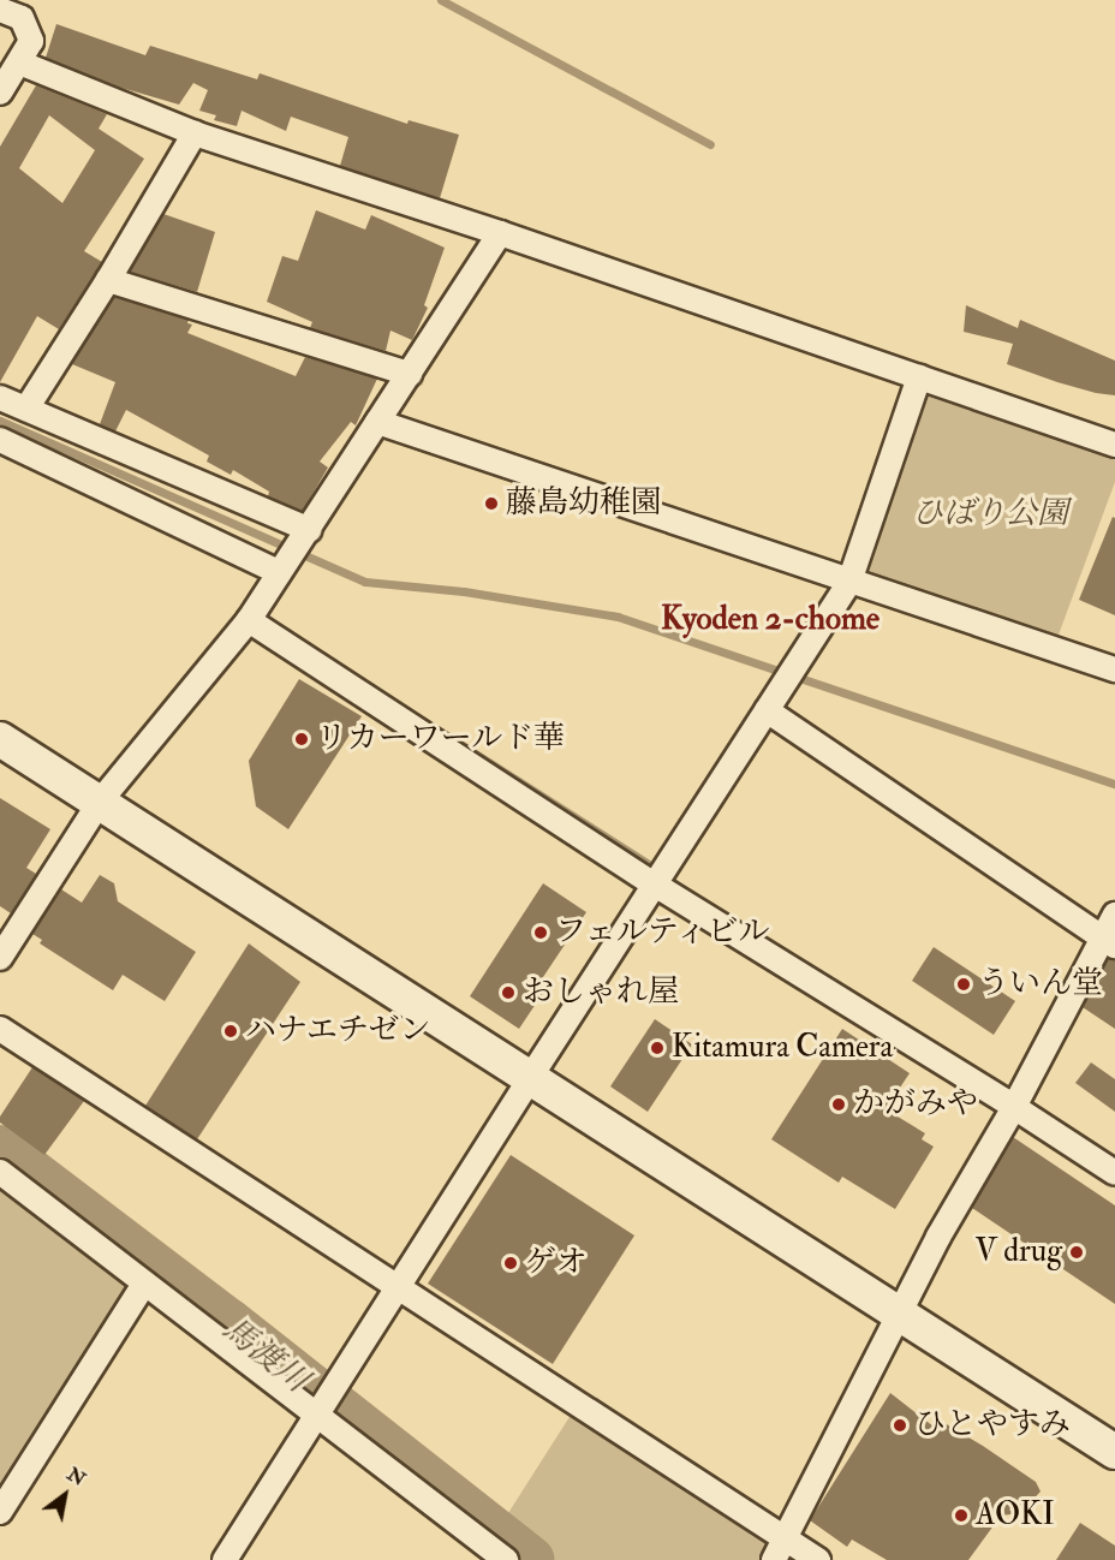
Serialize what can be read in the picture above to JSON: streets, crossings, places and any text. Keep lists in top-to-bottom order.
{
  "districts": ["Kyoden 2-chome"],
  "water": ["馬渡川"],
  "parks": ["ひばり公園"],
  "places": [
    "藤島幼稚園",
    "リカーワールド華",
    "フェルティビル",
    "ういん堂",
    "おしゃれ屋",
    "ハナエチゼン",
    "Kitamura Camera",
    "かがみや",
    "V drug",
    "ゲオ",
    "ひとやすみ",
    "AOKI"
  ],
  "north": "top right"
}
